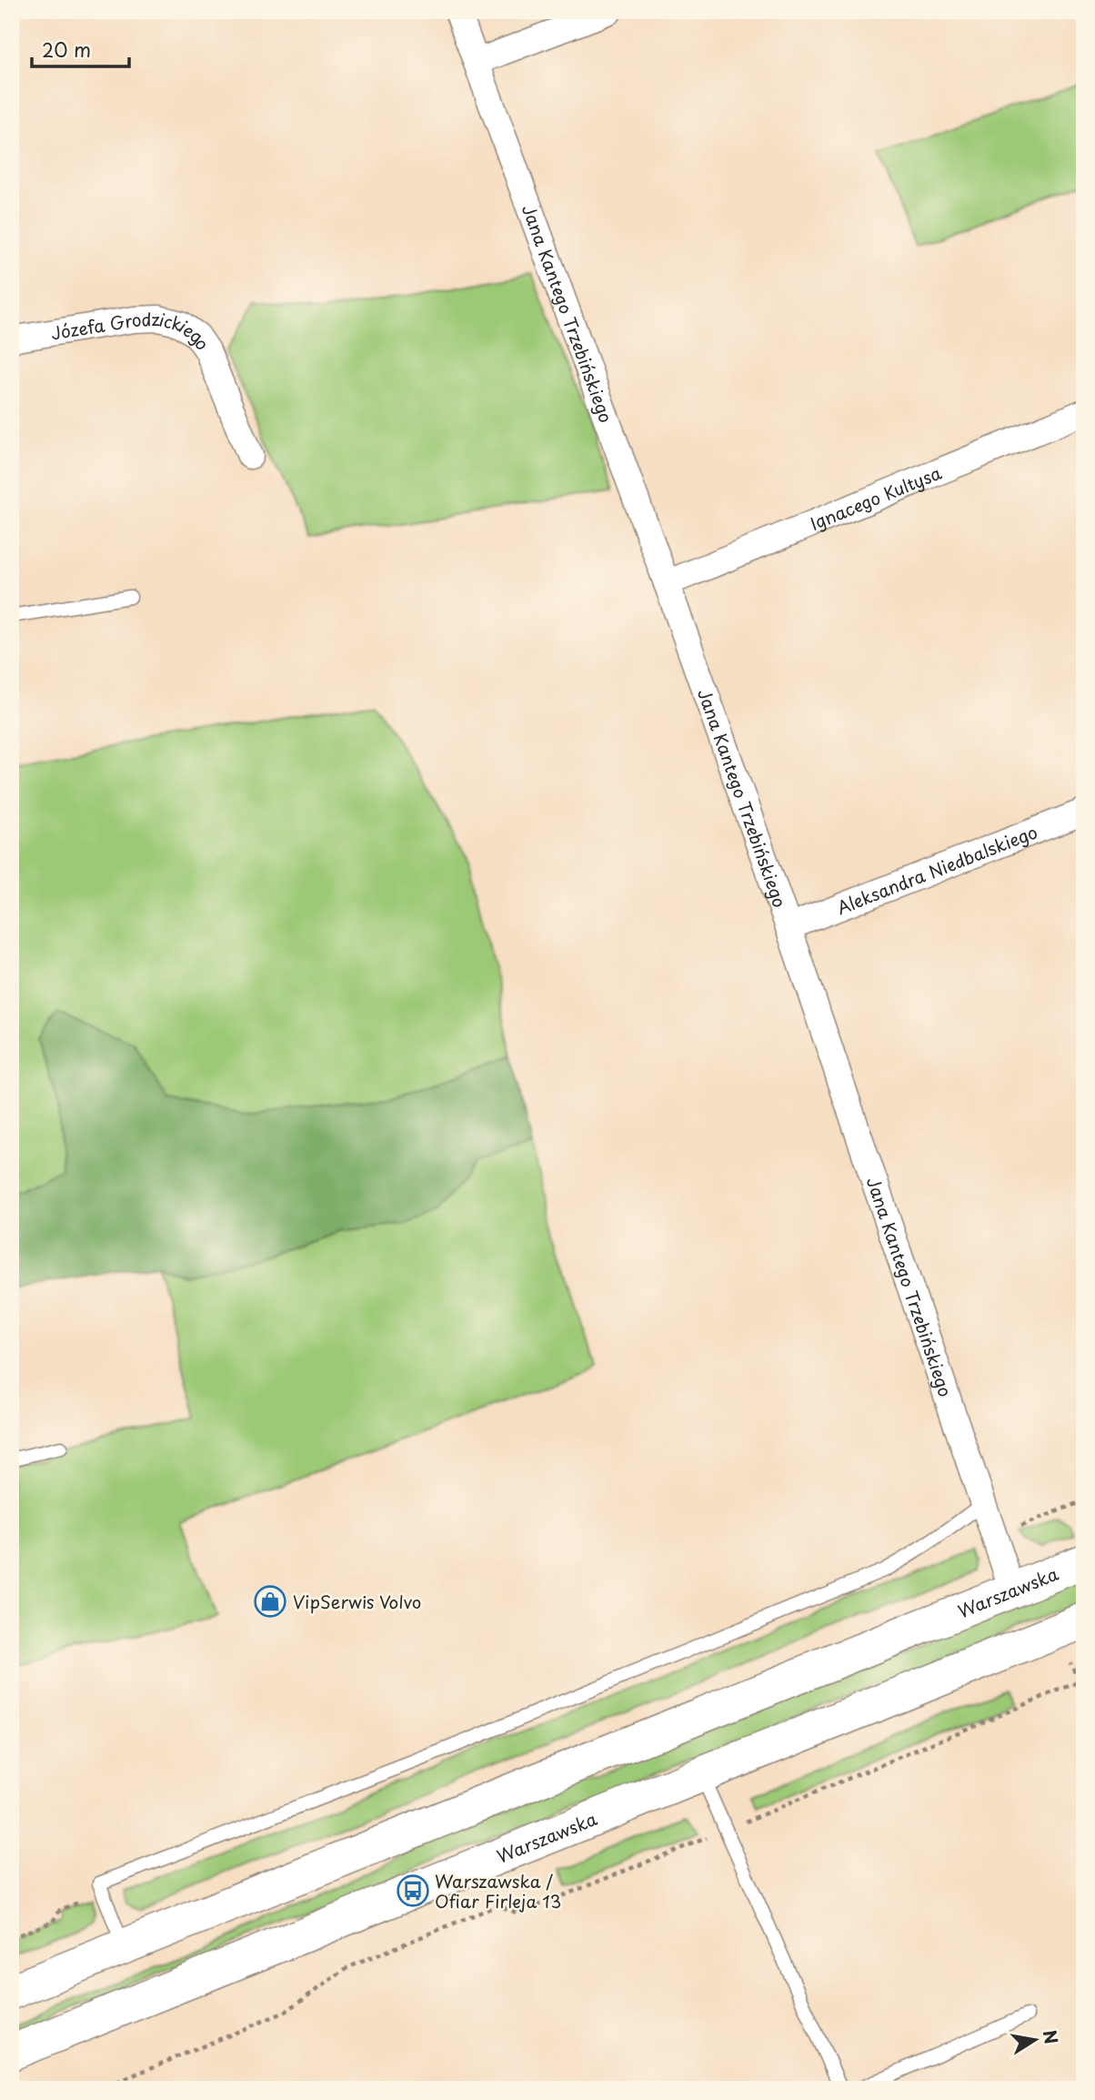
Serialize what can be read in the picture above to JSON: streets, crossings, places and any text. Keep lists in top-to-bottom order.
{
  "streets": {
    "main road": ["Warszawska"],
    "street": [
      "Jana Kantego Trzebińskiego",
      "Józefa Grodzickiego",
      "Ignacego Kultysa",
      "Aleksandra Niedbalskiego"
    ]
  },
  "crossings": [
    ["Jana Kantego Trzebińskiego", "Ignacego Kultysa"],
    ["Jana Kantego Trzebińskiego", "Aleksandra Niedbalskiego"],
    ["Jana Kantego Trzebińskiego", "Warszawska"]
  ],
  "places": {
    "shop": ["VipSerwis Volvo"],
    "bus stop": ["Warszawska / Ofiar Firleja 13"]
  },
  "scale_bar": "20 m",
  "north": "right"
}
